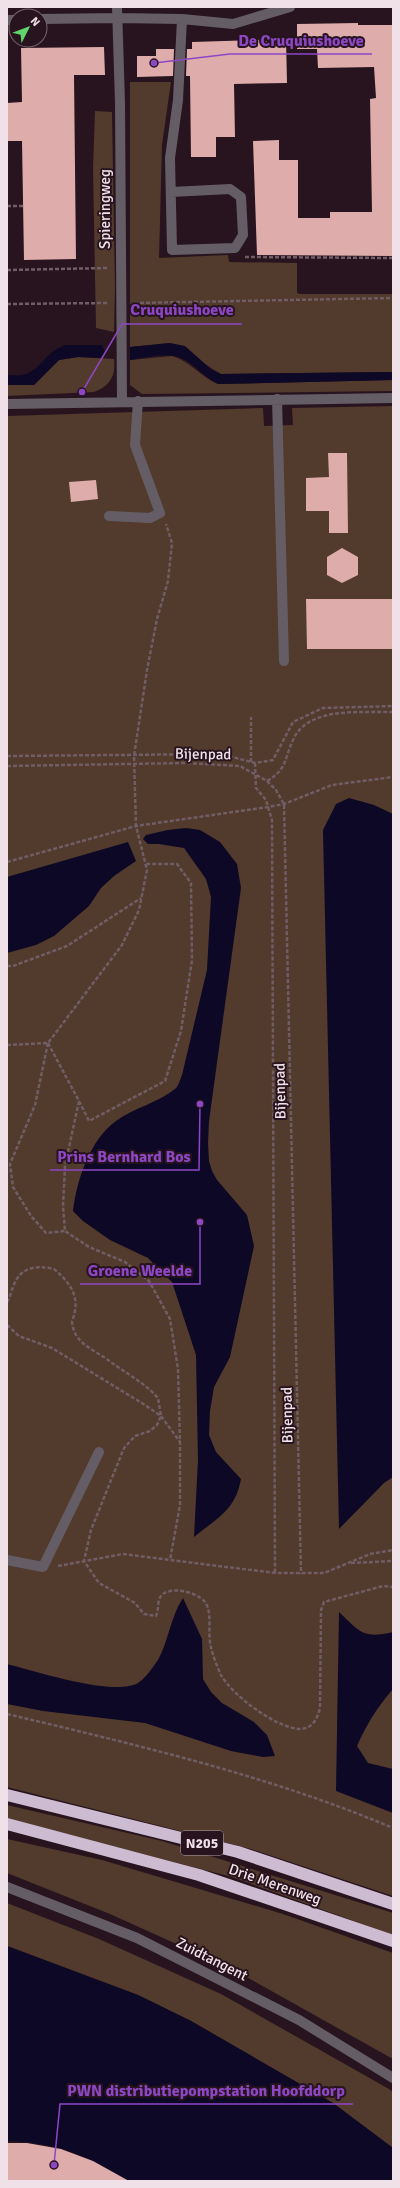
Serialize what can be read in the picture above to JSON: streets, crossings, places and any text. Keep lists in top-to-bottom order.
{
  "streets": {
    "highway": ["N205", "Drie Merenweg"],
    "street": ["Spieringweg", "Zuidtangent"],
    "path": ["Bijenpad"]
  },
  "places": [
    "De Cruquiushoeve",
    "Cruquiushoeve",
    "Prins Bernhard Bos",
    "Groene Weelde",
    "PWN distributiepompstation Hoofddorp"
  ],
  "north": "top right"
}
